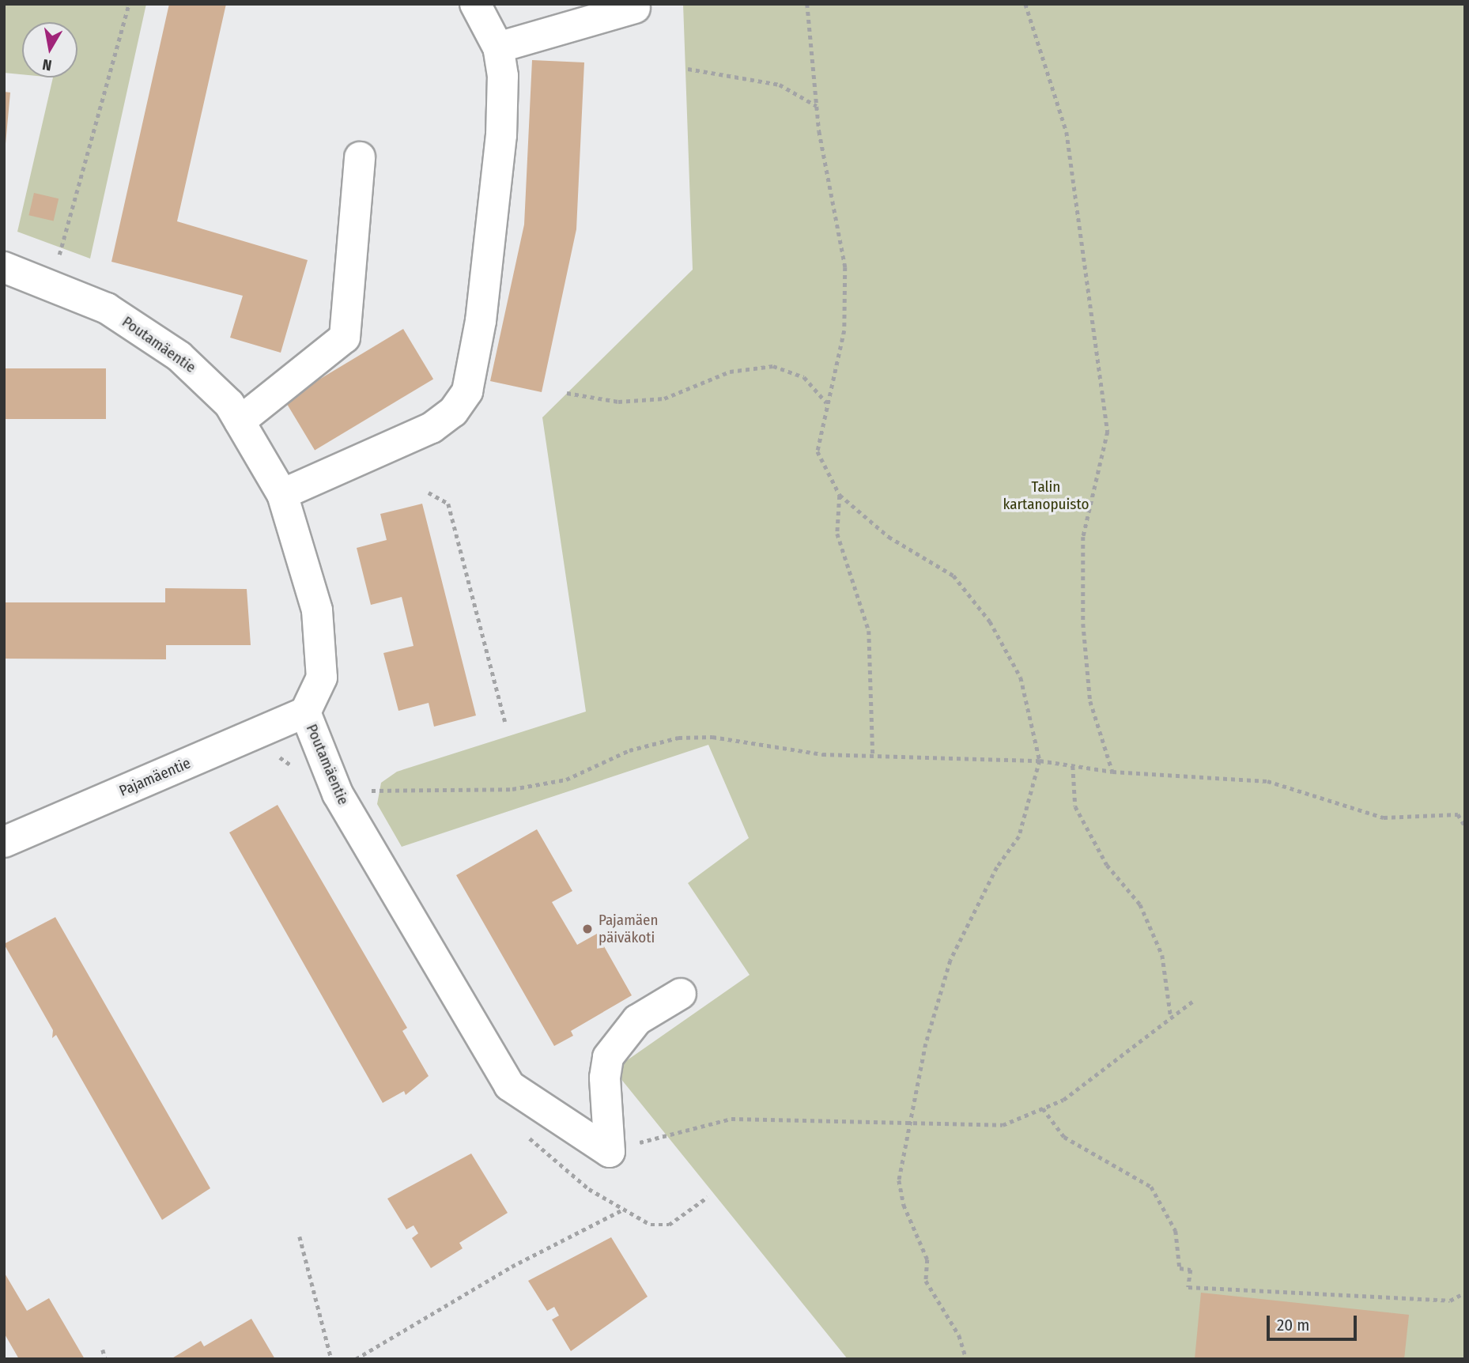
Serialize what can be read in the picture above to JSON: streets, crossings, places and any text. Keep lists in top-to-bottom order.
{
  "streets": {
    "street": ["Poutamäentie", "Pajamäentie"]
  },
  "crossings": [
    ["Poutamäentie", "Pajamäentie"]
  ],
  "parks": ["Talin kartanopuisto"],
  "places": ["Pajamäen päiväkoti"],
  "scale_bar": "20 m",
  "north": "bottom"
}
